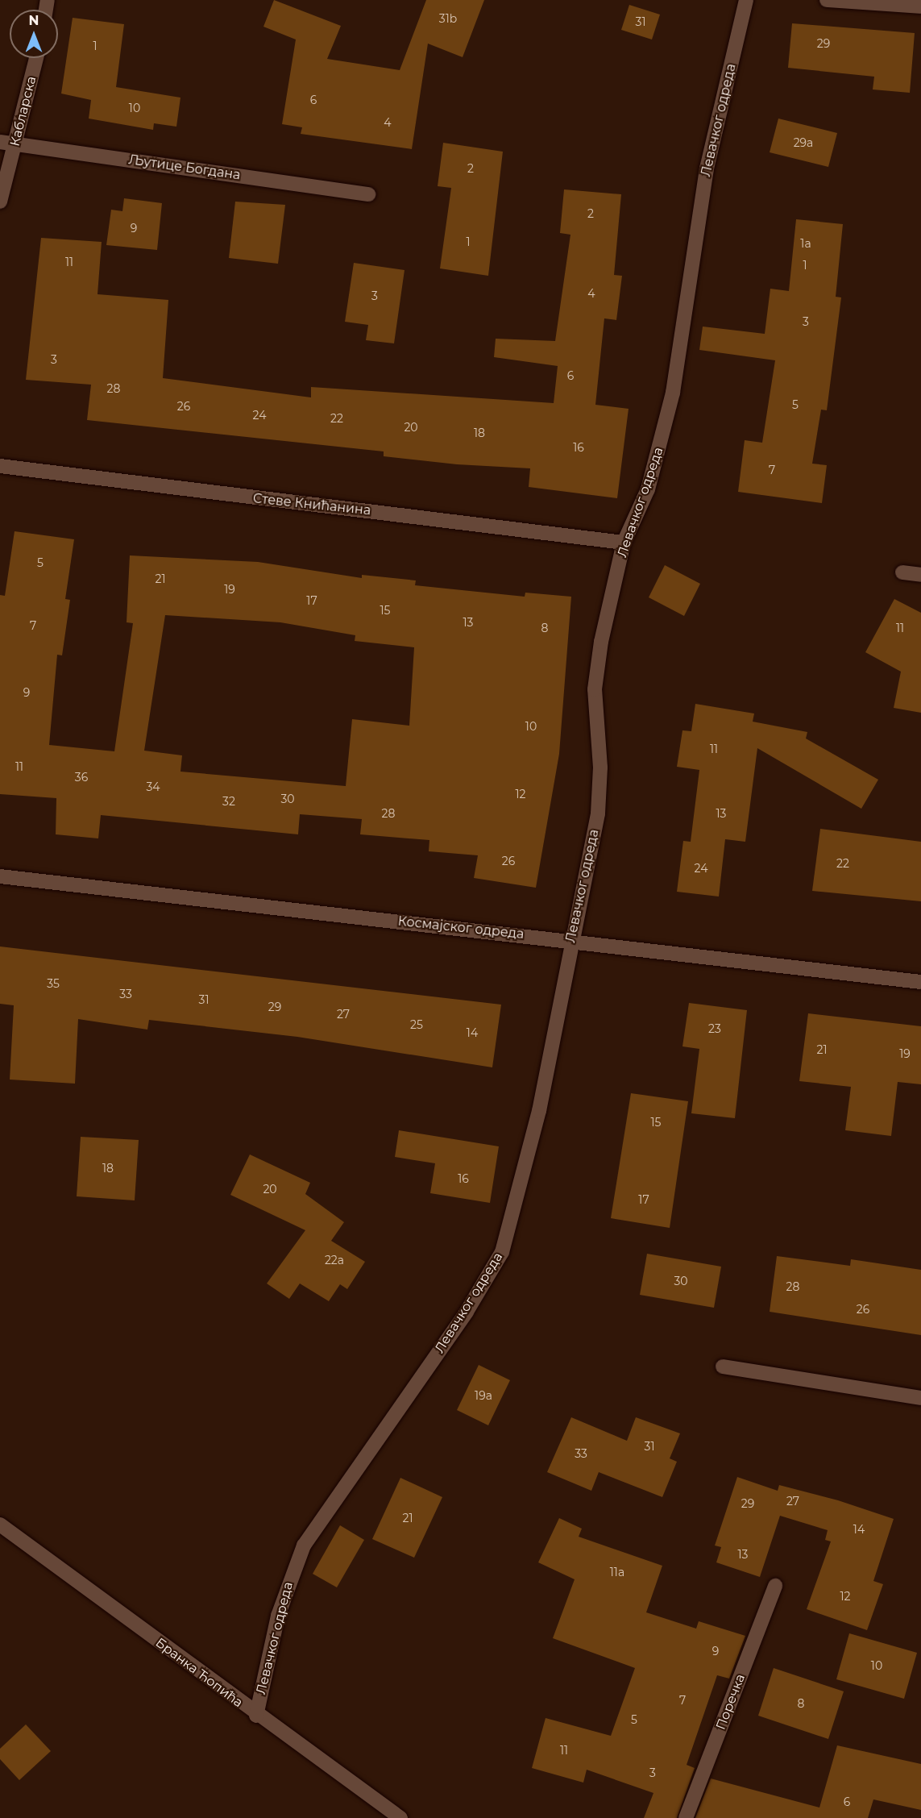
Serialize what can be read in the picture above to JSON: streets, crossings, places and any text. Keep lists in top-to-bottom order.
{
  "streets": {
    "street": [
      "Кабларска",
      "Левачког одреда",
      "Љутице Богдана",
      "Стеве Книћанина",
      "Космајског одреда",
      "Бранка Ћопића",
      "Поречка"
    ]
  },
  "crossings": [
    ["Кабларска", "Љутице Богдана"],
    ["Левачког одреда", "Стеве Книћанина"],
    ["Левачког одреда", "Космајског одреда"],
    ["Левачког одреда", "Бранка Ћопића"]
  ],
  "house_numbers": [
    "31b",
    "31",
    "29",
    "1",
    "6",
    "10",
    "4",
    "29a",
    "2",
    "2",
    "9",
    "1",
    "1a",
    "11",
    "1",
    "4",
    "3",
    "3",
    "3",
    "6",
    "28",
    "5",
    "26",
    "24",
    "22",
    "20",
    "18",
    "16",
    "7",
    "5",
    "21",
    "19",
    "17",
    "15",
    "13",
    "7",
    "8",
    "11",
    "9",
    "10",
    "11",
    "11",
    "36",
    "34",
    "12",
    "30",
    "32",
    "28",
    "13",
    "26",
    "22",
    "24",
    "35",
    "33",
    "31",
    "29",
    "27",
    "25",
    "23",
    "14",
    "21",
    "19",
    "15",
    "18",
    "16",
    "20",
    "17",
    "22a",
    "30",
    "28",
    "26",
    "19a",
    "31",
    "33",
    "27",
    "29",
    "21",
    "14",
    "13",
    "11a",
    "12",
    "9",
    "10",
    "7",
    "8",
    "5",
    "11",
    "3",
    "6"
  ],
  "north": "top"
}
